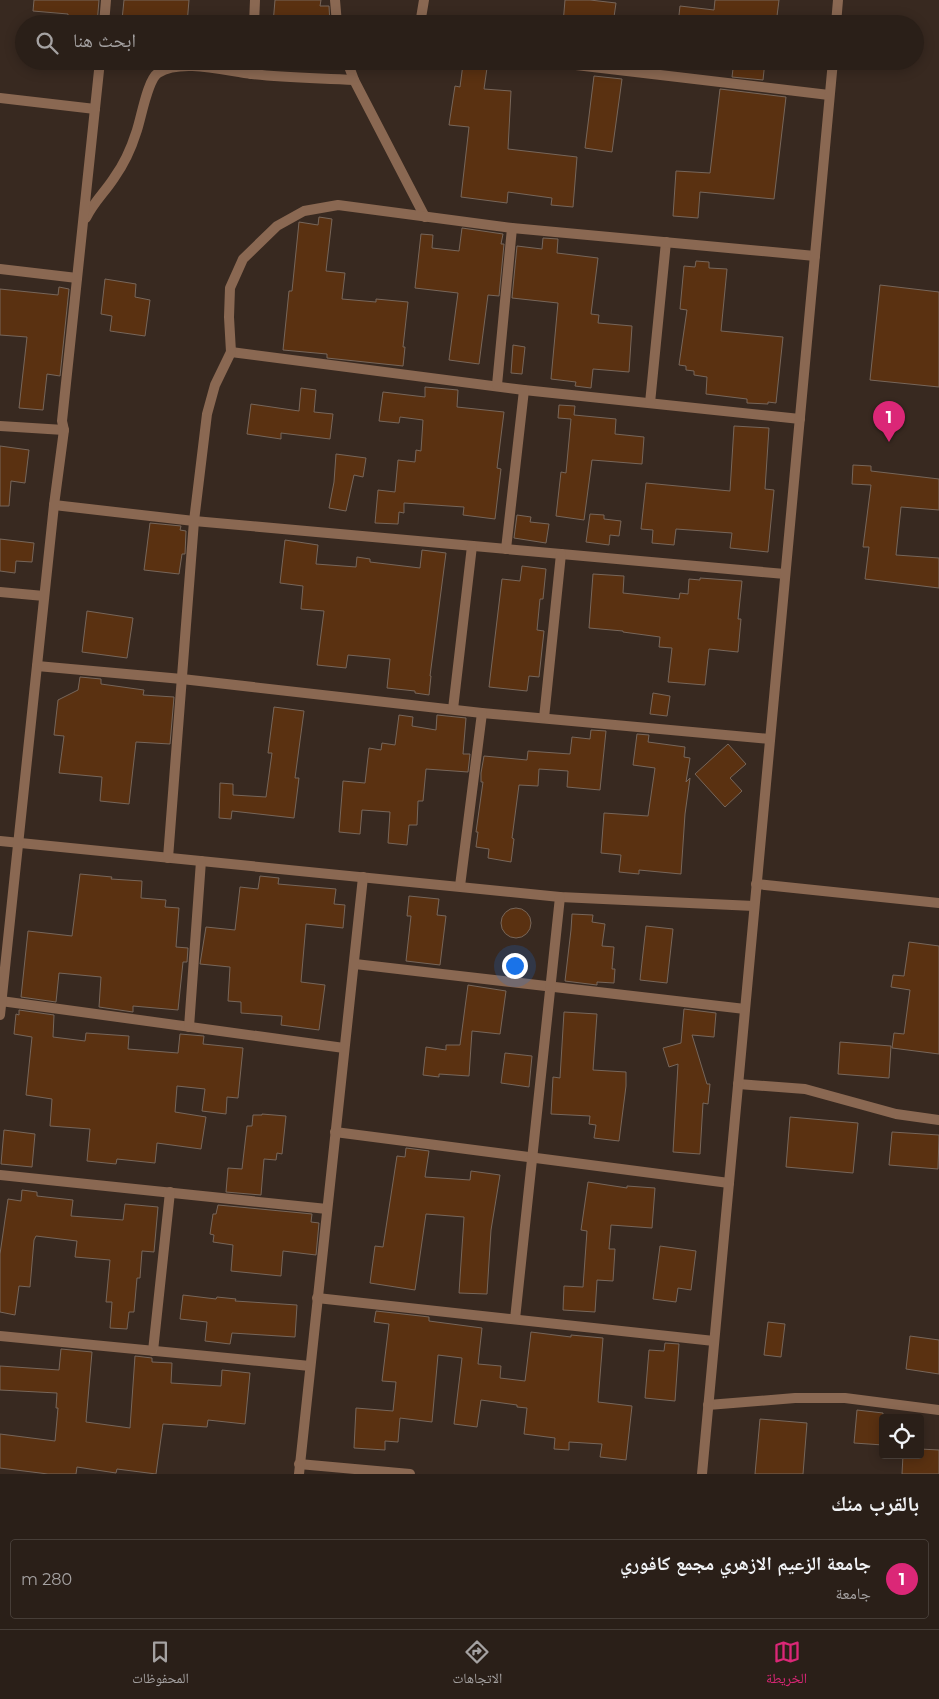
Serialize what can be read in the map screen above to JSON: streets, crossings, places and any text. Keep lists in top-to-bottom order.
{
  "page": {
    "search": "ابحث هنا",
    "pins": "1",
    "heading": "بالقرب منك",
    "list": [
      {
        "mark": "1",
        "name": "جامعة الزعيم الازهري مجمع كافوري",
        "note": "جامعة",
        "value": "280 m"
      }
    ],
    "nav": ["الخريطة", "الاتجاهات", "المحفوظات"]
  }
}
